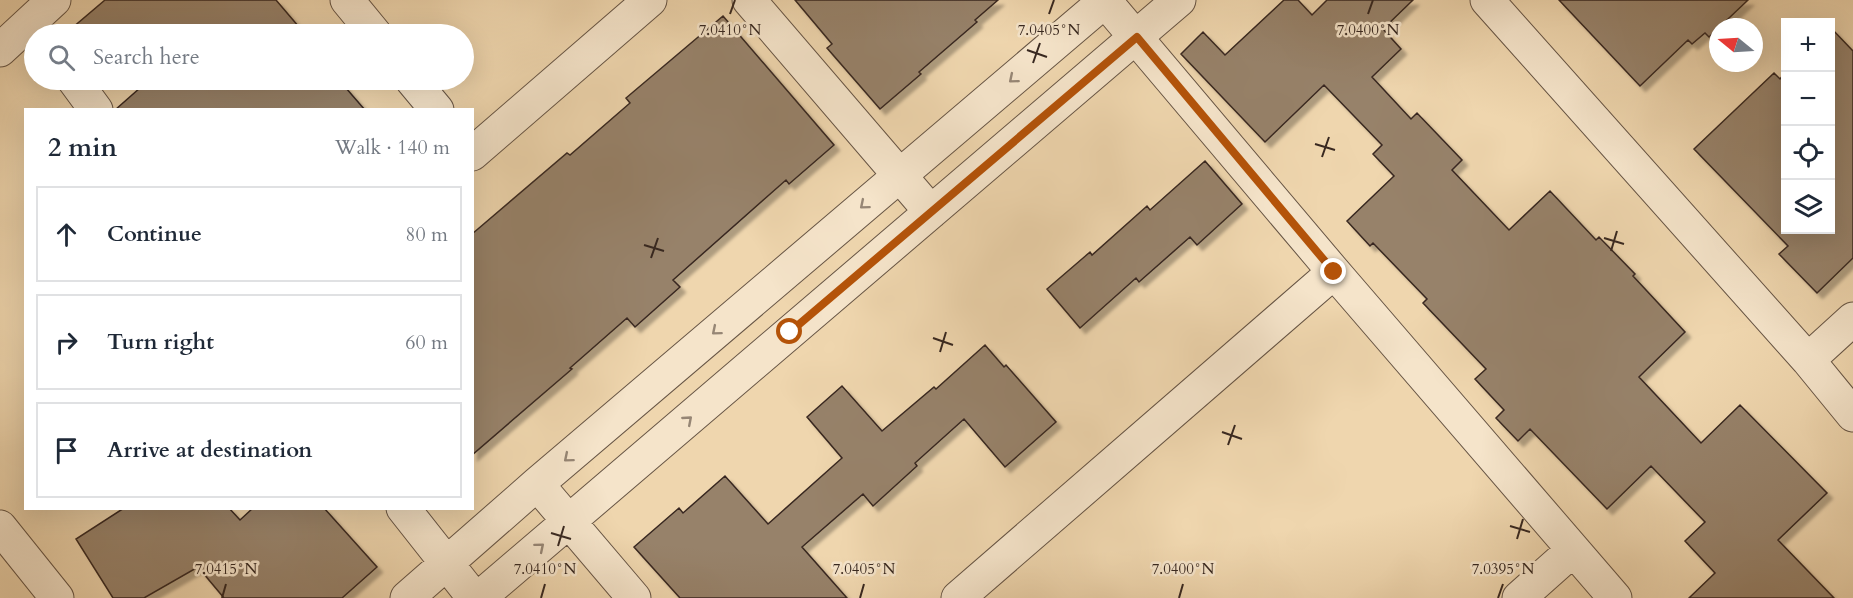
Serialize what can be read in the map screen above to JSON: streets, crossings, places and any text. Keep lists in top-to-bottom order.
{
  "north": "left",
  "page": {
    "map_buttons": ["+", "−"],
    "search": "Search here",
    "heading": ["2 min", "Walk · 140 m"],
    "list": [
      ["Continue", "80 m"],
      ["Turn right", "60 m"],
      "Arrive at destination"
    ]
  },
  "coordinates": [
    "7.0410°N",
    "7.0405°N",
    "7.0400°N",
    "7.0415°N",
    "7.0395°N"
  ]
}
